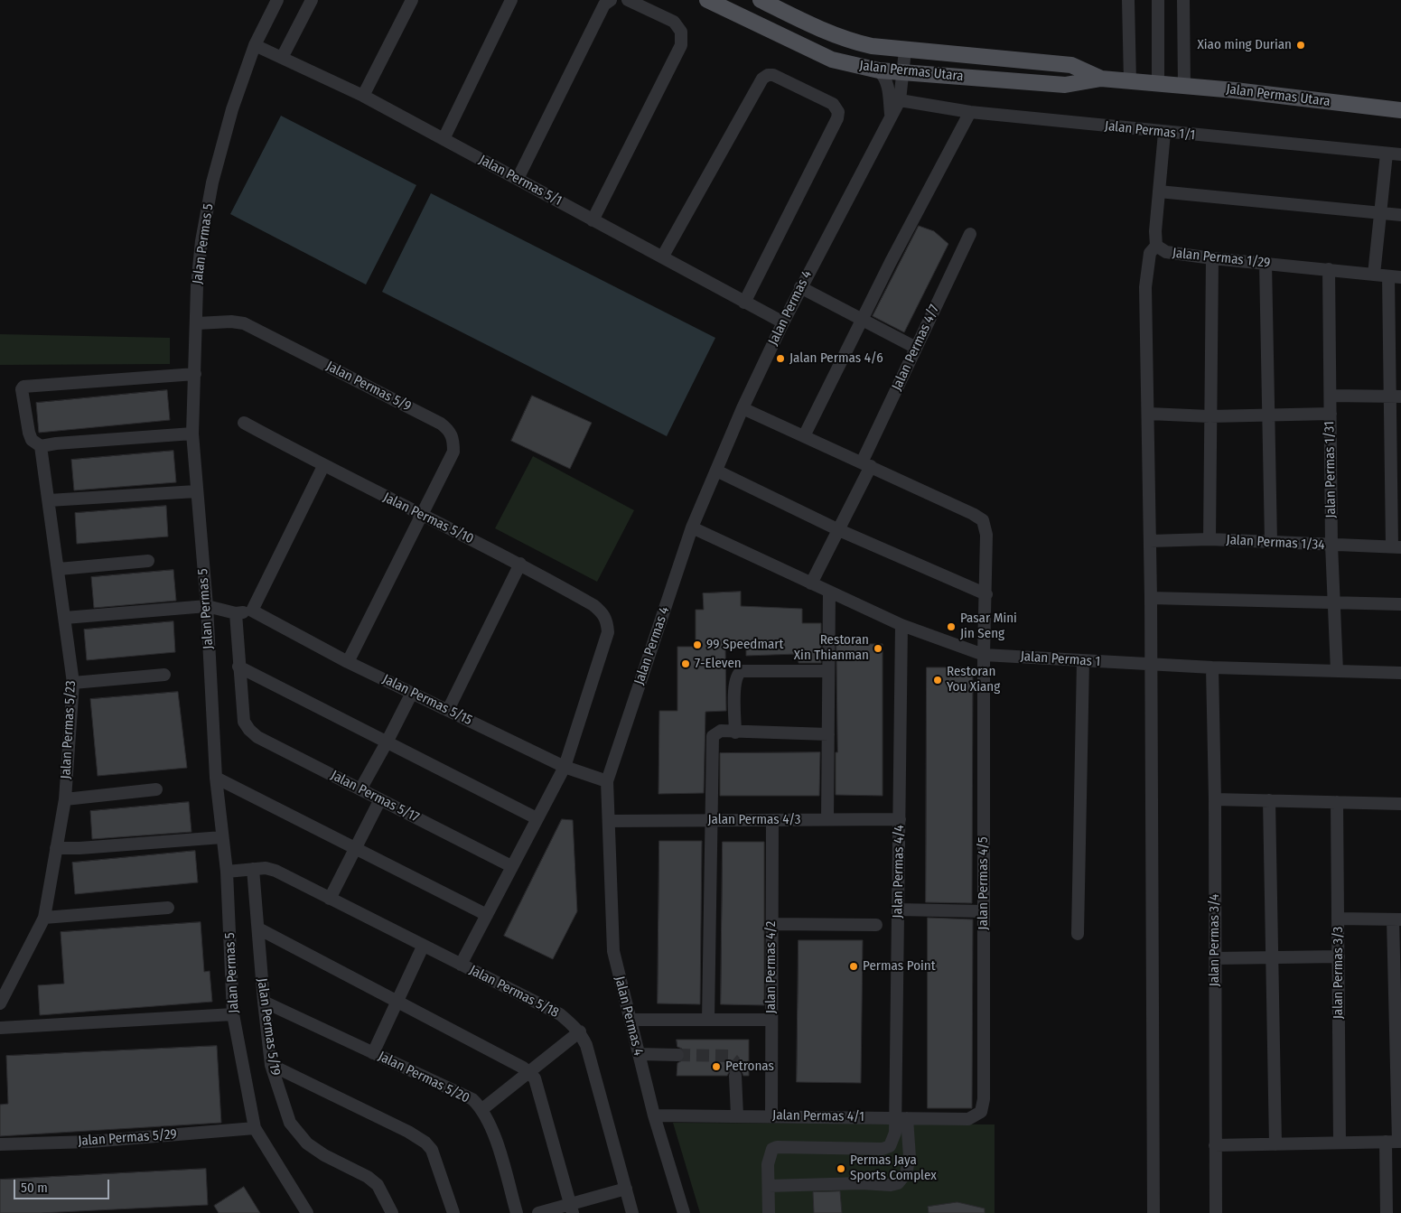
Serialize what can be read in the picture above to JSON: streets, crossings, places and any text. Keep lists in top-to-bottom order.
{
  "streets": {
    "main road": ["Jalan Permas Utara"],
    "street": [
      "Jalan Permas 1/1",
      "Jalan Permas 5/1",
      "Jalan Permas 5",
      "Jalan Permas 1/29",
      "Jalan Permas 4",
      "Jalan Permas 4/7",
      "Jalan Permas 5/9",
      "Jalan Permas 1/31",
      "Jalan Permas 5/10",
      "Jalan Permas 1/34",
      "Jalan Permas 1",
      "Jalan Permas 5/15",
      "Jalan Permas 5/23",
      "Jalan Permas 5/17",
      "Jalan Permas 4/3",
      "Jalan Permas 4/4",
      "Jalan Permas 4/5",
      "Jalan Permas 3/4",
      "Jalan Permas 4/2",
      "Jalan Permas 3/3",
      "Jalan Permas 5/18",
      "Jalan Permas 5/19",
      "Jalan Permas 5/20",
      "Jalan Permas 4/1",
      "Jalan Permas 5/29"
    ]
  },
  "crossings": [
    ["Jalan Permas Utara", "Jalan Permas 4"],
    ["Jalan Permas 1/1", "Jalan Permas 1/29"],
    ["Jalan Permas 1/1", "Jalan Permas 4"],
    ["Jalan Permas 5/1", "Jalan Permas 5"],
    ["Jalan Permas 5/1", "Jalan Permas 4"],
    ["Jalan Permas 5", "Jalan Permas 5/9"],
    ["Jalan Permas 5", "Jalan Permas 5/29"],
    ["Jalan Permas 1/29", "Jalan Permas 1/31"],
    ["Jalan Permas 4", "Jalan Permas 1"],
    ["Jalan Permas 4", "Jalan Permas 5/15"],
    ["Jalan Permas 4", "Jalan Permas 4/3"],
    ["Jalan Permas 4", "Jalan Permas 4/1"],
    ["Jalan Permas 4/7", "Jalan Permas 1"],
    ["Jalan Permas 5/9", "Jalan Permas 5/10"],
    ["Jalan Permas 1/31", "Jalan Permas 1/34"],
    ["Jalan Permas 1/31", "Jalan Permas 1"],
    ["Jalan Permas 5/10", "Jalan Permas 5/15"],
    ["Jalan Permas 1", "Jalan Permas 4/4"],
    ["Jalan Permas 1", "Jalan Permas 4/5"],
    ["Jalan Permas 1", "Jalan Permas 3/4"],
    ["Jalan Permas 4/3", "Jalan Permas 4/4"],
    ["Jalan Permas 4/3", "Jalan Permas 4/2"],
    ["Jalan Permas 4/4", "Jalan Permas 4/1"],
    ["Jalan Permas 4/5", "Jalan Permas 4/1"],
    ["Jalan Permas 4/2", "Jalan Permas 4/1"],
    ["Jalan Permas 5/18", "Jalan Permas 5/19"],
    ["Jalan Permas 5/19", "Jalan Permas 5/20"]
  ],
  "places": [
    "Xiao ming Durian",
    "Jalan Permas 4/6",
    "Pasar Mini Jin Seng",
    "99 Speedmart",
    "Restoran Xin Thianman",
    "7-Eleven",
    "Restoran You Xiang",
    "Permas Point",
    "Petronas",
    "Permas Jaya Sports Complex"
  ],
  "scale_bar": "50 m"
}
